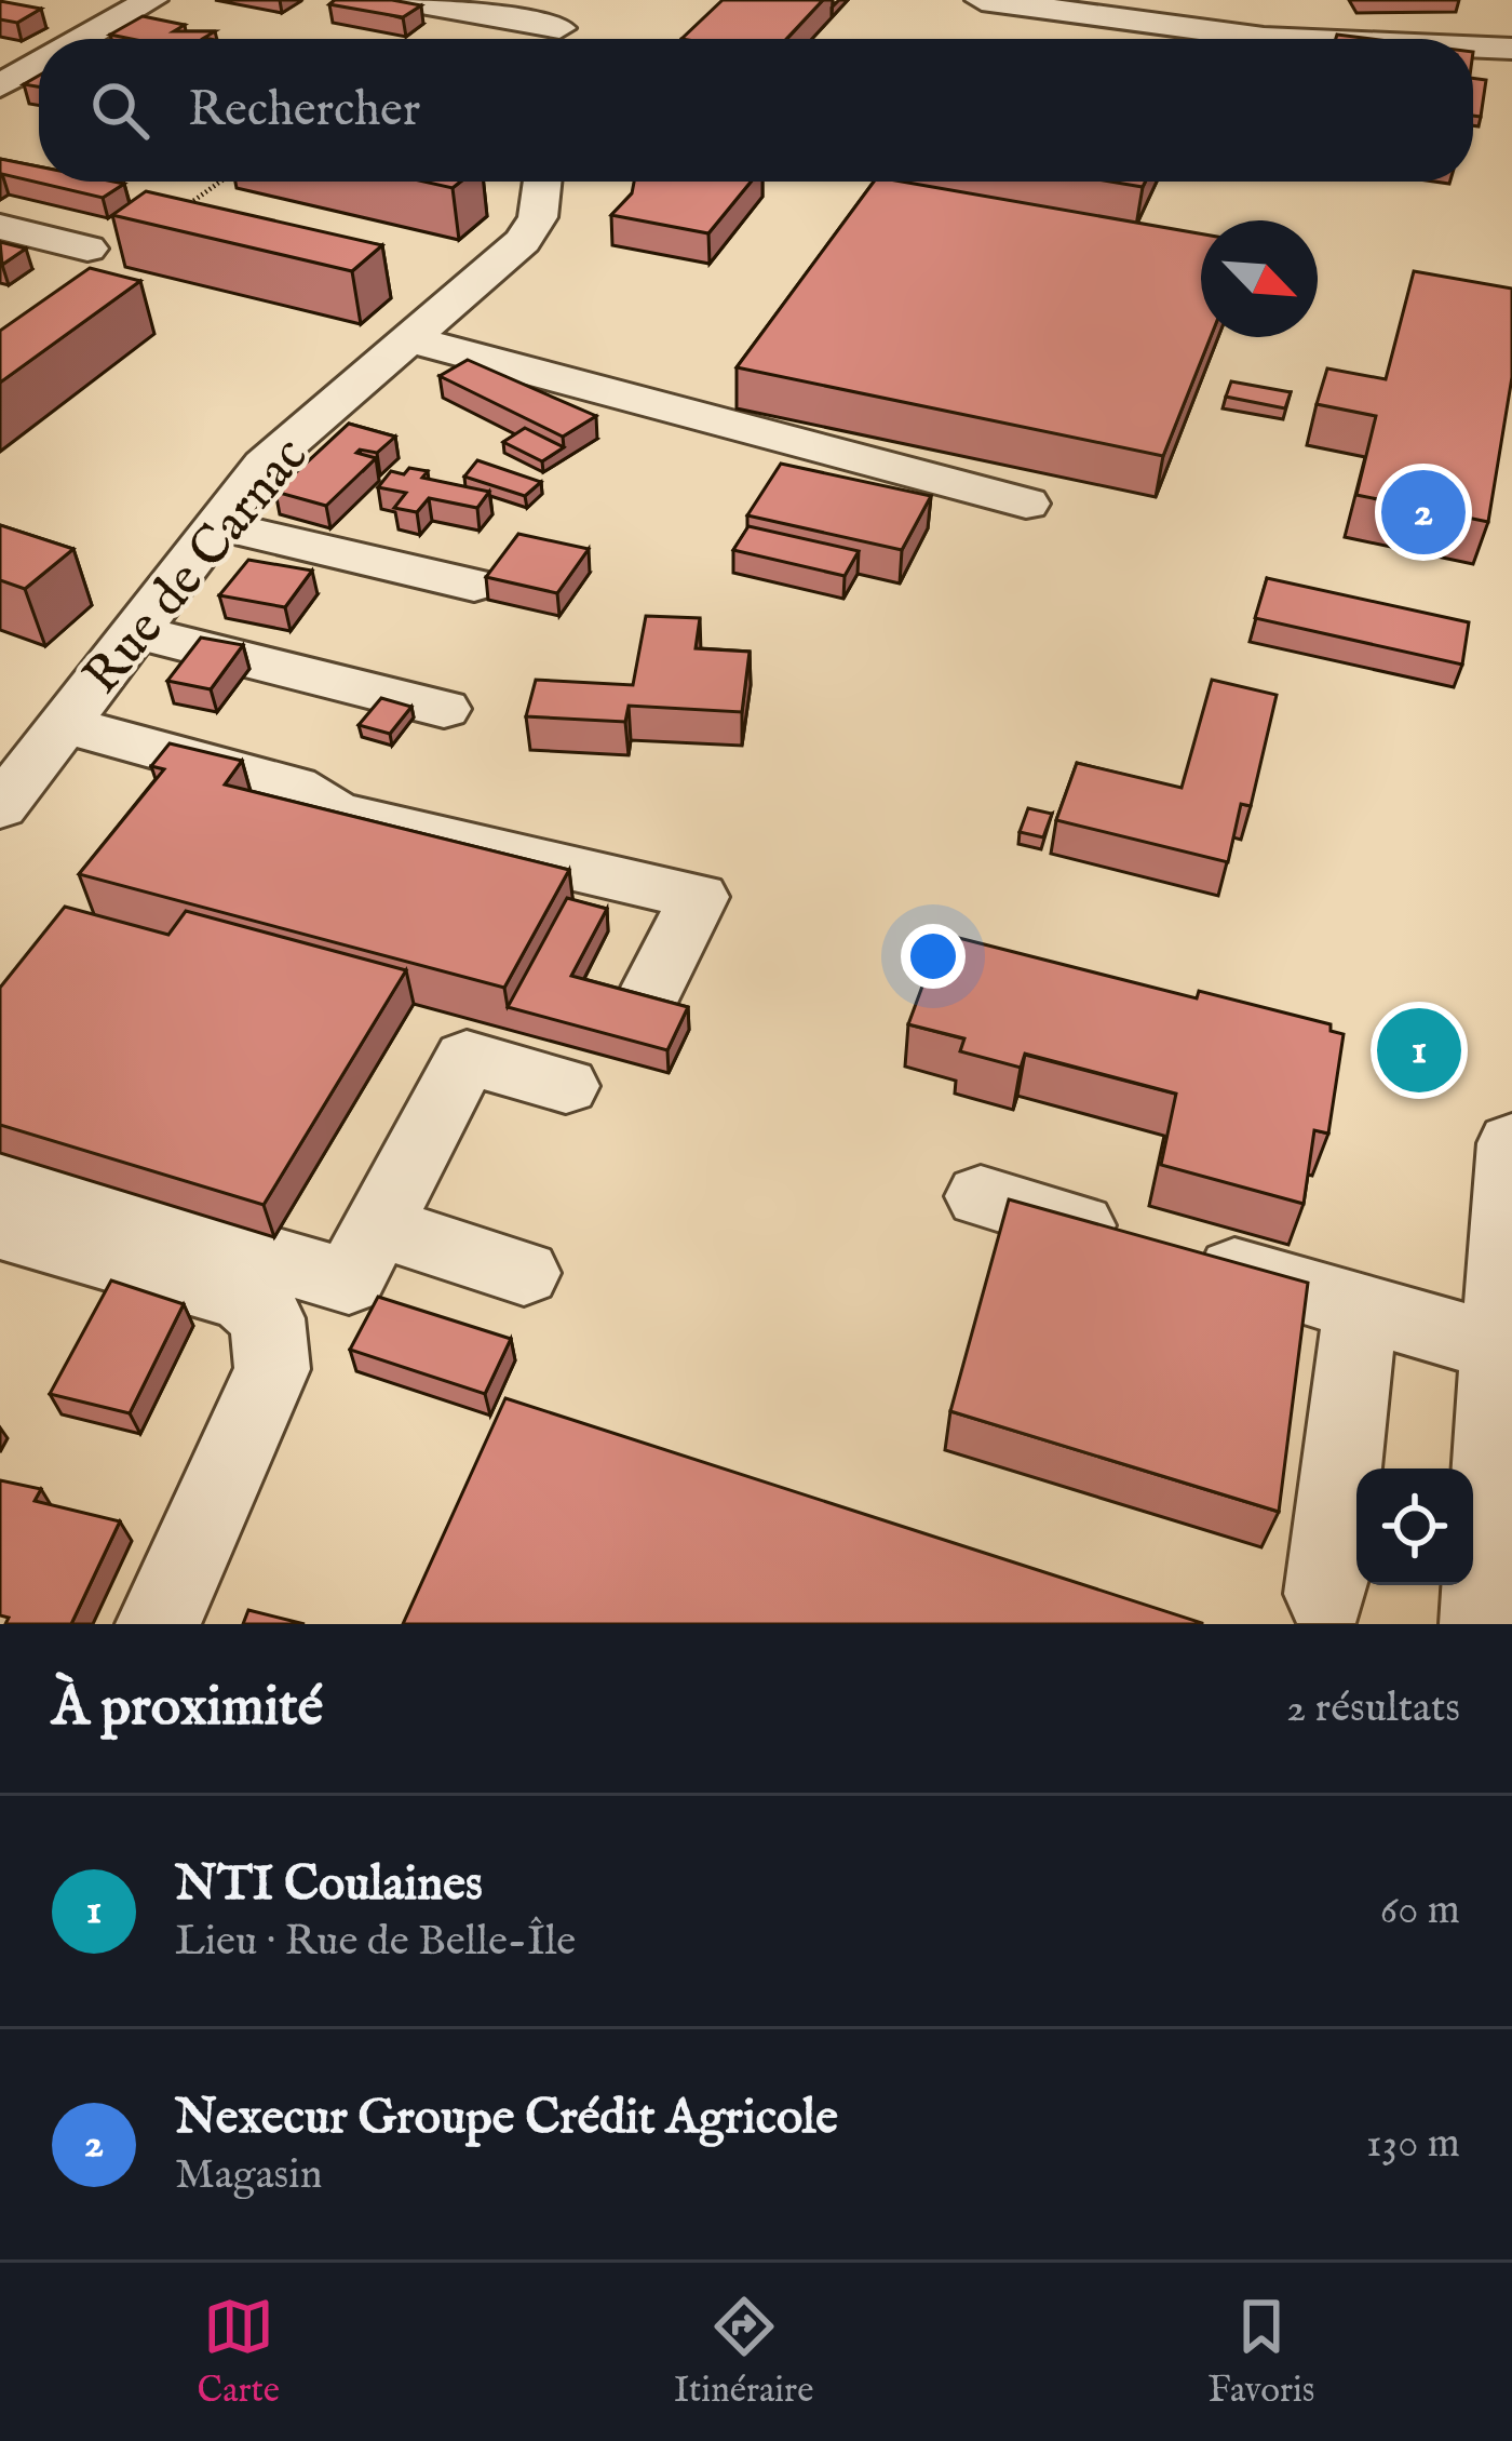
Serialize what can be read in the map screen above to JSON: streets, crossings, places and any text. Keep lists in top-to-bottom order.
{
  "streets": {
    "street": ["Rue de Carnac"]
  },
  "north": "bottom right",
  "page": {
    "search": "Rechercher",
    "pins": ["2", "1"],
    "heading": ["À proximité", "2 résultats"],
    "list": [
      {
        "mark": "1",
        "name": "NTI Coulaines",
        "note": "Lieu · Rue de Belle-Île",
        "value": "60 m"
      },
      {
        "mark": "2",
        "name": "Nexecur Groupe Crédit Agricole",
        "note": "Magasin",
        "value": "130 m"
      }
    ],
    "nav": ["Carte", "Itinéraire", "Favoris"]
  }
}
